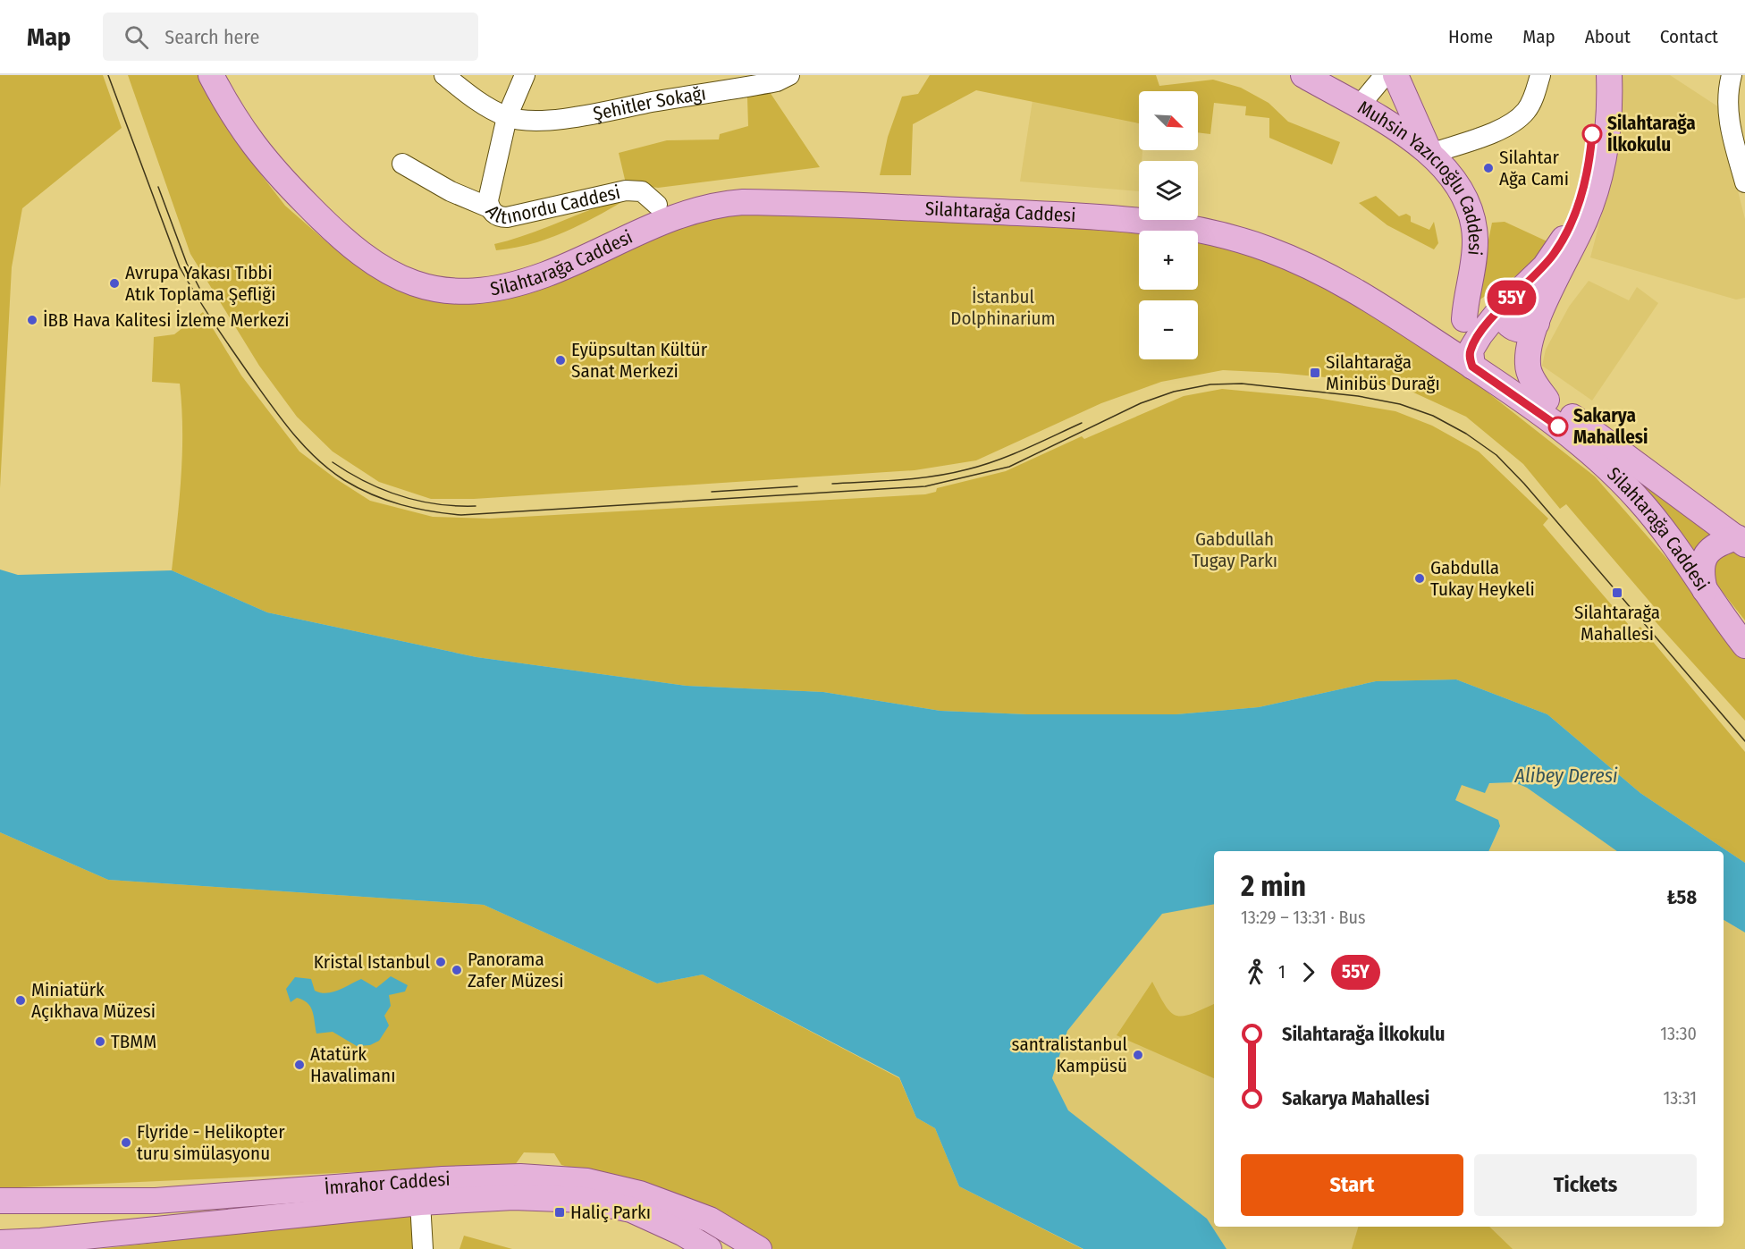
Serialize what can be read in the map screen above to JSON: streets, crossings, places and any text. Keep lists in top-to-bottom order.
{
  "streets": {
    "main road": ["Muhsin Yazıcıoğlu Caddesi", "Silahtarağa Caddesi", "İmrahor Caddesi"],
    "street": ["Şehitler Sokağı", "Altınordu Caddesi"]
  },
  "crossings": [
    ["Şehitler Sokağı", "Altınordu Caddesi"],
    ["Altınordu Caddesi", "Silahtarağa Caddesi"]
  ],
  "water": ["Alibey Deresi"],
  "parks": ["İstanbul Dolphinarium", "Gabdullah Tugay Parkı"],
  "places": {
    "other": [
      "Silahtarağa İlkokulu",
      "Silahtar Ağa Cami",
      "Avrupa Yakası Tıbbi Atık Toplama Şefliği",
      "İBB Hava Kalitesi İzleme Merkezi",
      "Eyüpsultan Kültür Sanat Merkezi",
      "Sakarya Mahallesi",
      "Gabdulla Tukay Heykeli",
      "Kristal Istanbul",
      "Panorama Zafer Müzesi",
      "Miniatürk Açıkhava Müzesi",
      "TBMM",
      "santralistanbul Kampüsü",
      "Atatürk Havalimanı",
      "Flyride - Helikopter turu simülasyonu"
    ],
    "transit": ["Silahtarağa Minibüs Durağı", "Silahtarağa Mahallesi", "Haliç Parkı"]
  },
  "lines": ["bus line 55Y"],
  "north": "bottom right",
  "page": {
    "header": "Map",
    "search": "Search here",
    "nav": [
      "Home",
      "Map",
      "About",
      "Contact"
    ],
    "on_map": "55Y",
    "map_buttons": ["+", "−"],
    "heading": ["2 min", "13:29 – 13:31 · Bus", "₺58"],
    "legs": ["1", "55Y"],
    "list": [
      {
        "name": "Silahtarağa İlkokulu",
        "value": "13:30"
      },
      {
        "name": "Sakarya Mahallesi",
        "value": "13:31"
      }
    ],
    "buttons": ["Start", "Tickets"]
  }
}
